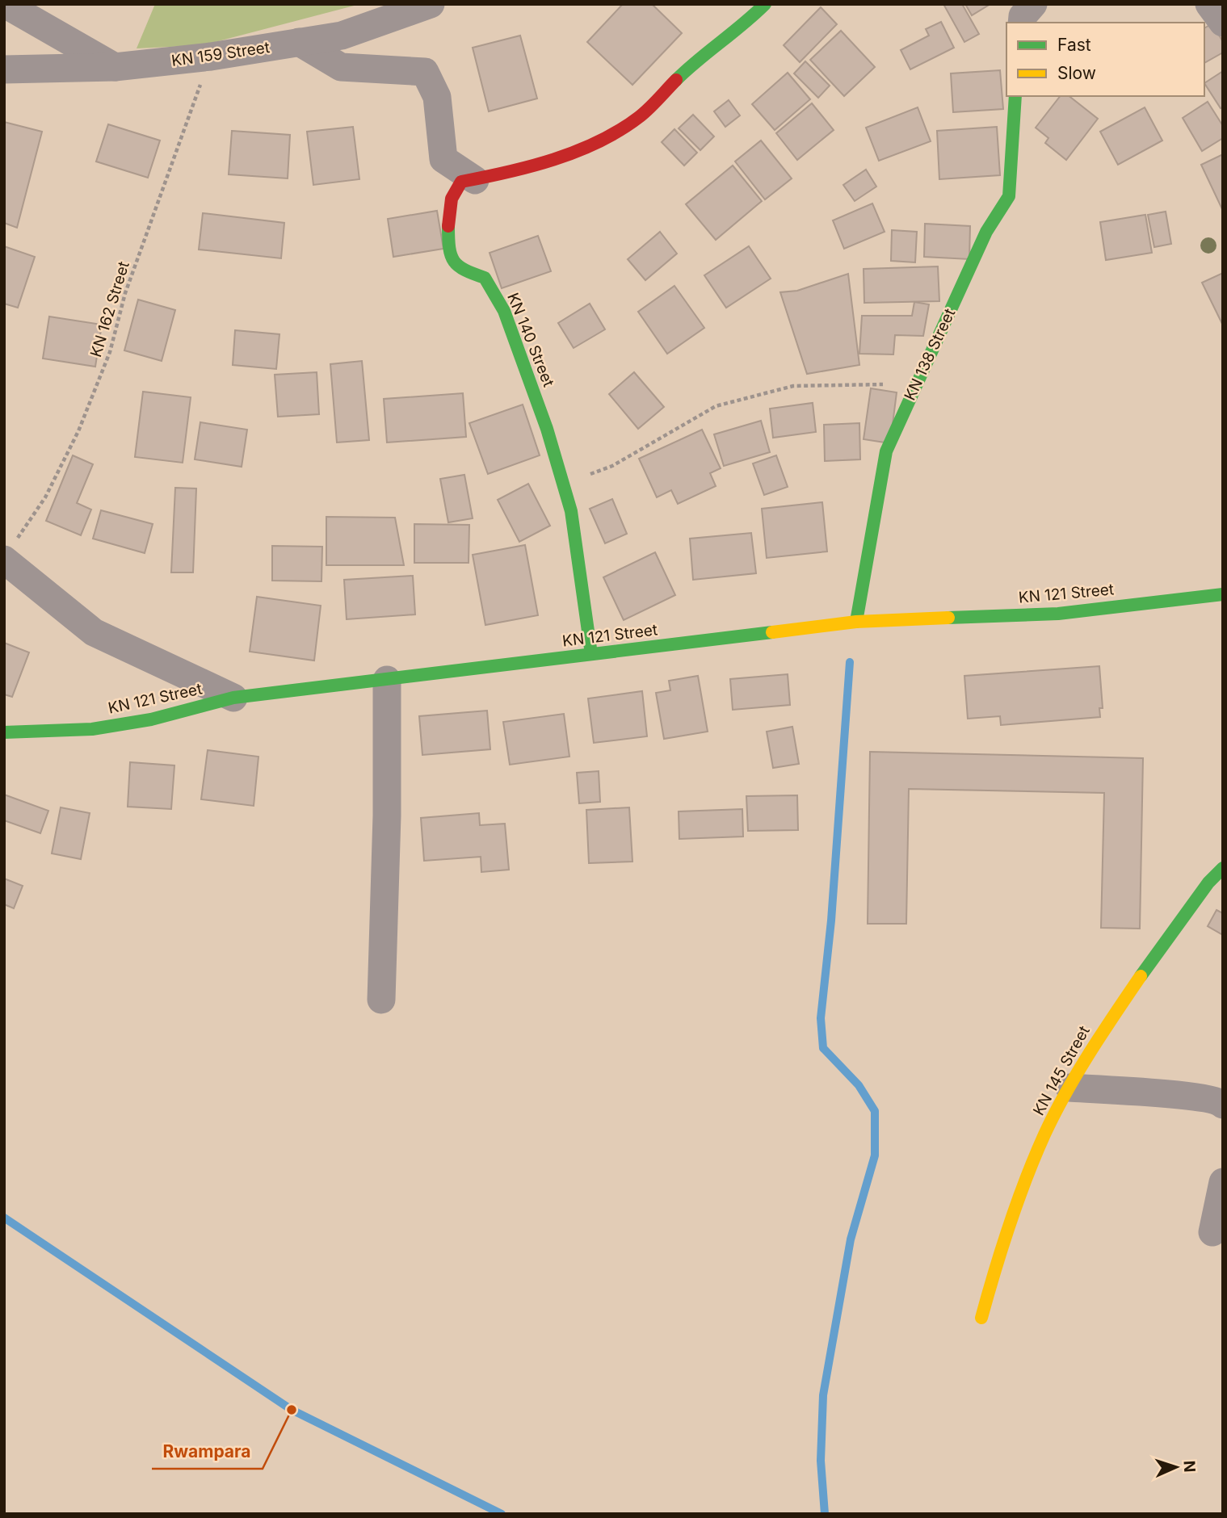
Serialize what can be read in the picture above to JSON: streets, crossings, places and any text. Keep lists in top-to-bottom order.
{
  "streets": {
    "street": [
      "KN 159 Street",
      "KN 140 Street",
      "KN 138 Street",
      "KN 121 Street",
      "KN 145 Street"
    ],
    "path": ["KN 162 Street"]
  },
  "crossings": [
    ["KN 159 Street", "KN 162 Street"],
    ["KN 140 Street", "KN 121 Street"],
    ["KN 138 Street", "KN 121 Street"]
  ],
  "places": ["Rwampara"],
  "legend": ["Fast", "Slow"],
  "north": "right"
}
